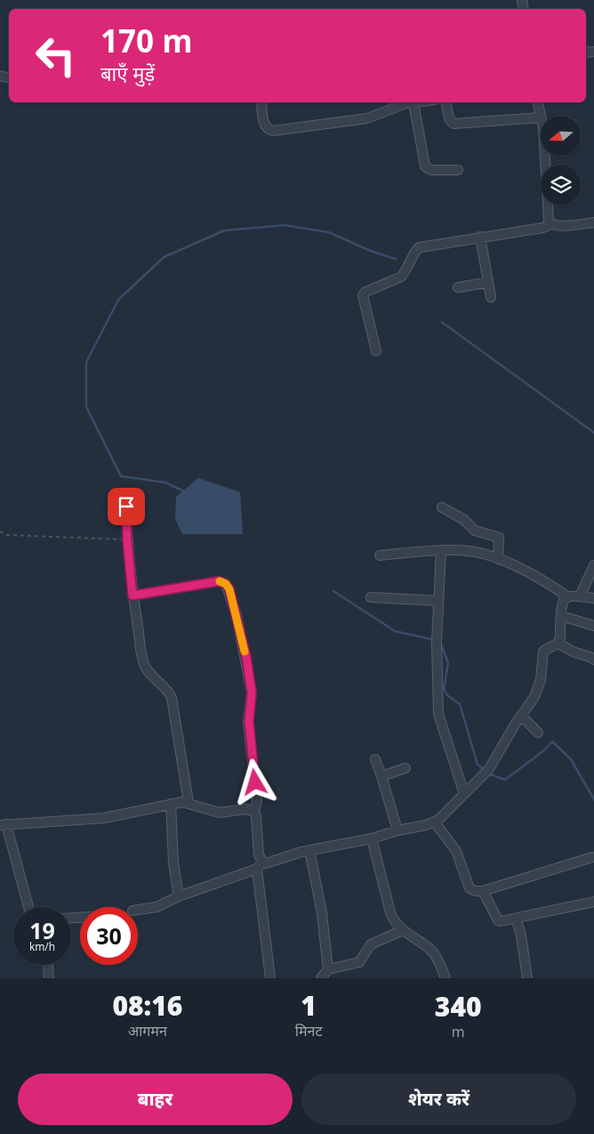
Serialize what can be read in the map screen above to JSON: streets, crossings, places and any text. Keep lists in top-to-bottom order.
{
  "north": "left",
  "page": {
    "turn": ["170 m", "बाएँ मुड़ें"],
    "speed": "19 km/h",
    "limit": "30",
    "eta": [
      "08:16",
      "आगमन",
      "1",
      "मिनट",
      "340",
      "m"
    ],
    "buttons": ["बाहर", "शेयर करें"]
  }
}
